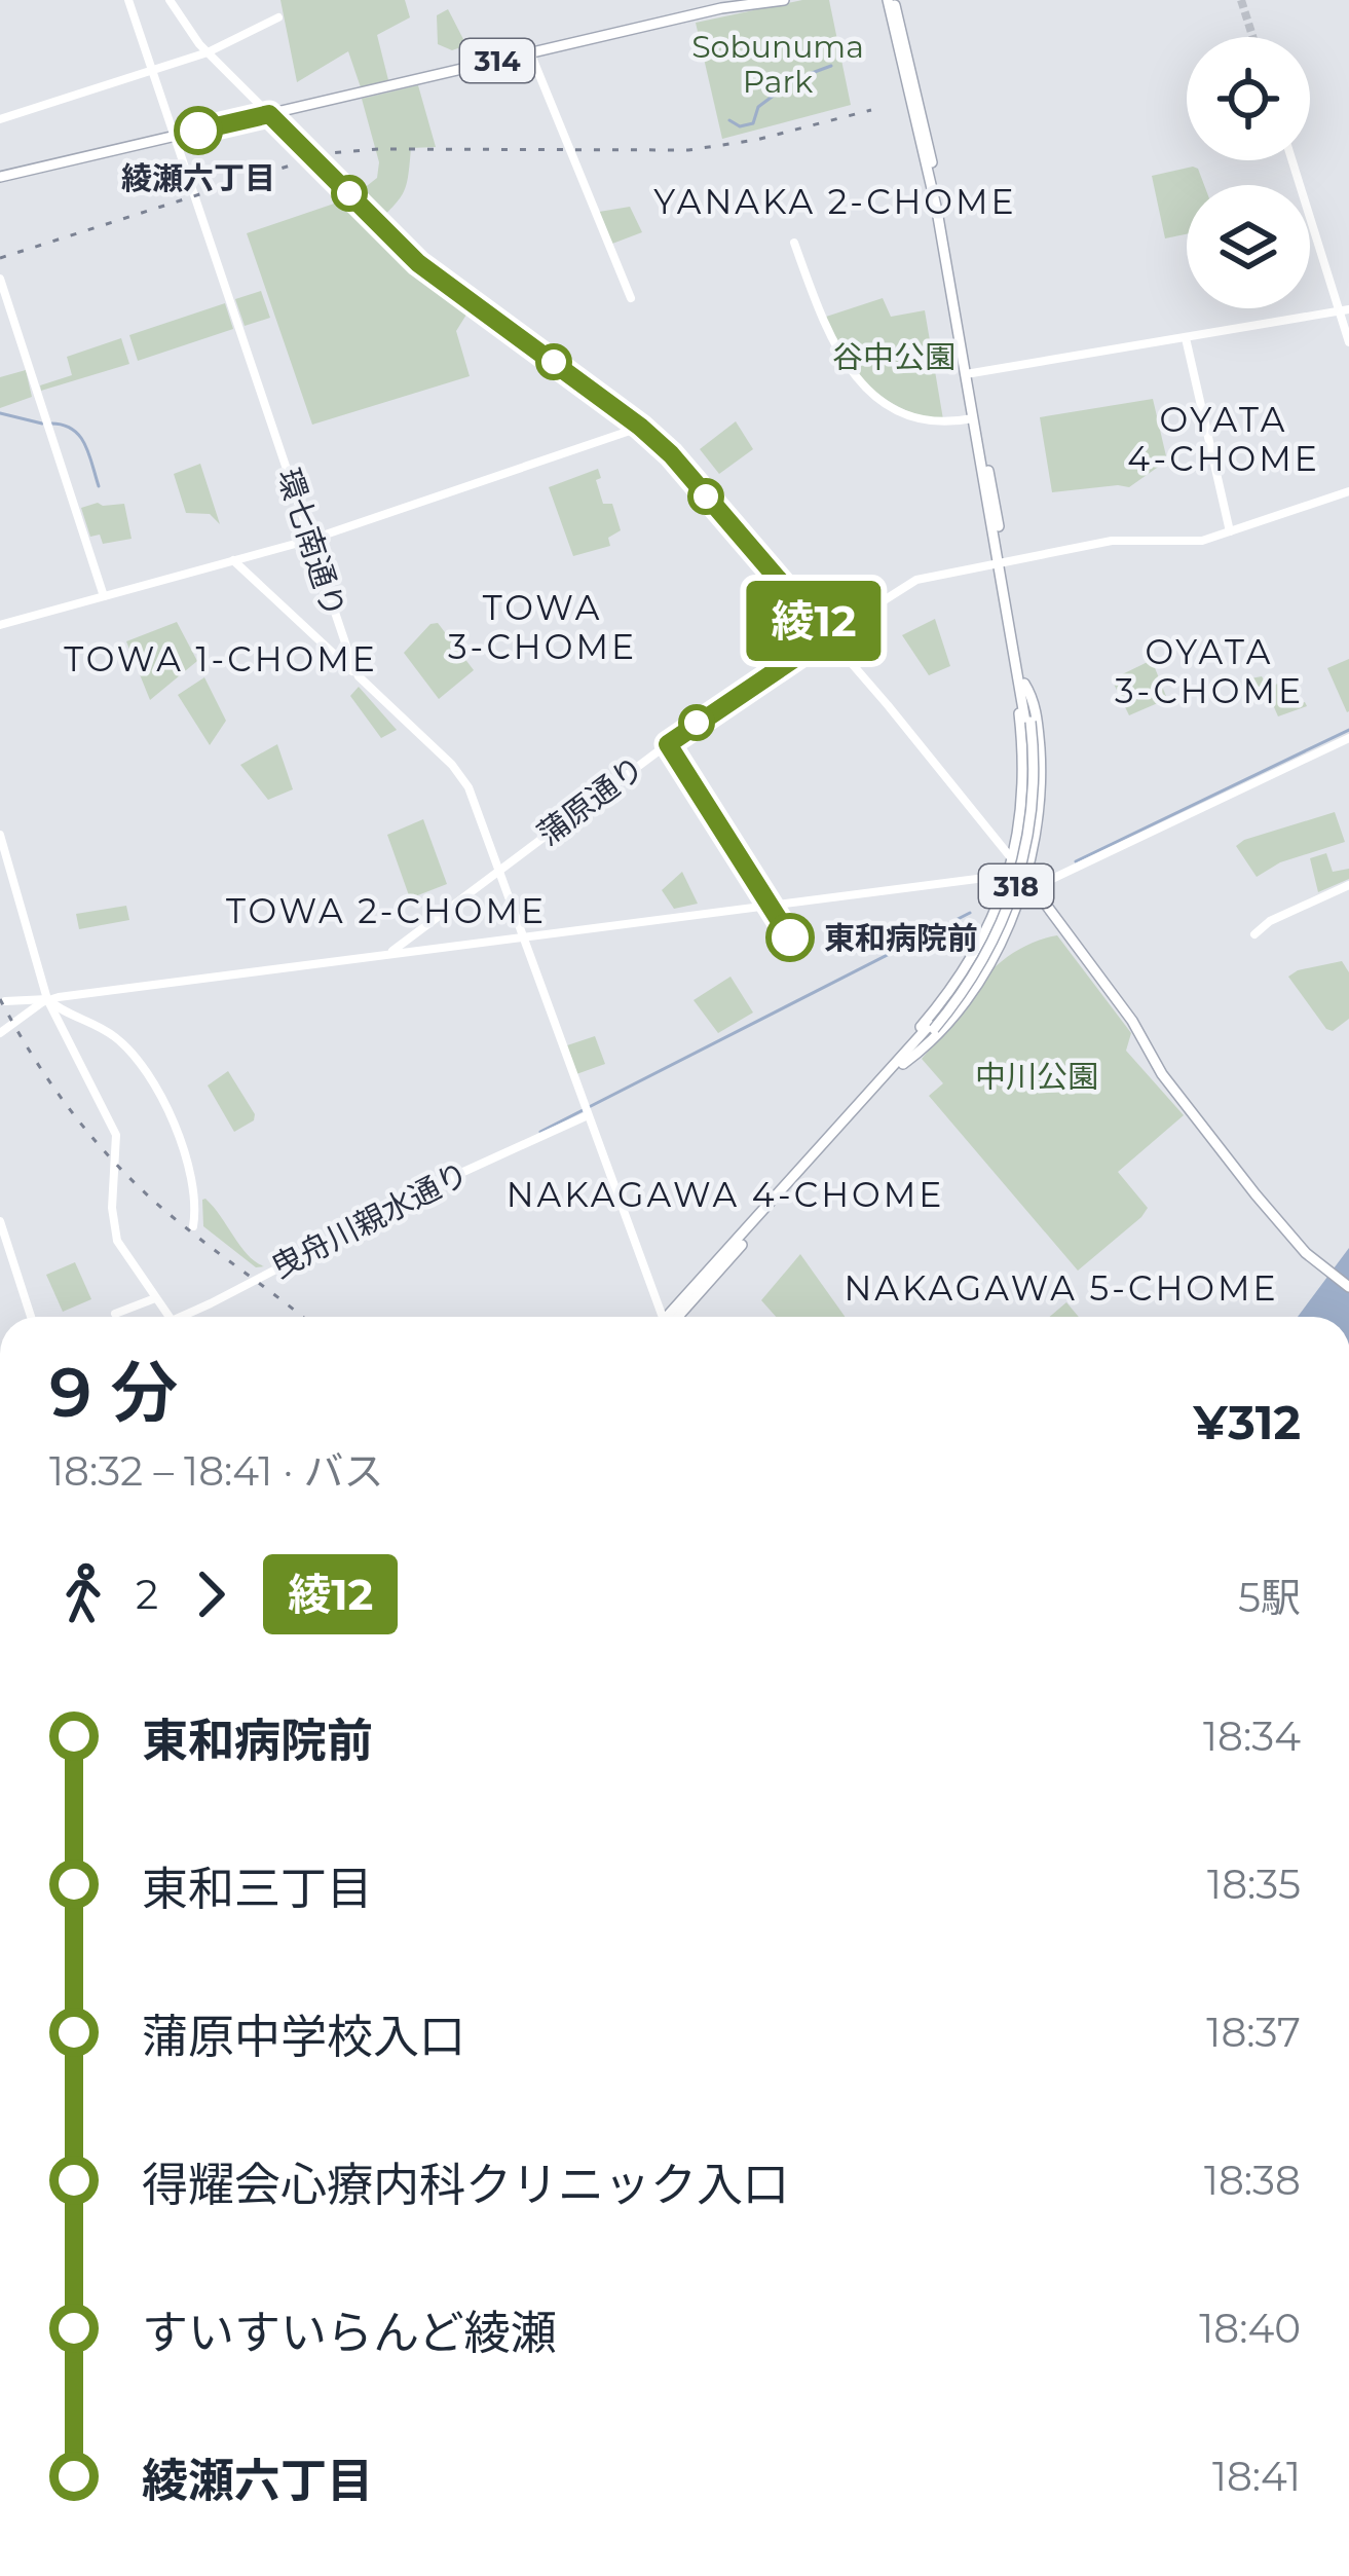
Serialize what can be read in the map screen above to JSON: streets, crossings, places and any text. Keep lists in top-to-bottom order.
{
  "streets": {
    "main road": ["314", "318"],
    "street": ["環七南通り", "蒲原通り", "曳舟川親水通り"]
  },
  "crossings": [
    ["314", "環七南通り"],
    ["環七南通り", "蒲原通り"],
    ["環七南通り", "曳舟川親水通り"],
    ["蒲原通り", "318"]
  ],
  "districts": [
    "YANAKA 2-CHOME",
    "OYATA 4-CHOME",
    "TOWA 3-CHOME",
    "OYATA 3-CHOME",
    "TOWA 1-CHOME",
    "TOWA 2-CHOME",
    "NAKAGAWA 4-CHOME",
    "NAKAGAWA 5-CHOME"
  ],
  "parks": ["Sobunuma Park", "谷中公園", "中川公園"],
  "places": ["綾瀬六丁目", "東和病院前"],
  "lines": ["bus line 綾12"],
  "page": {
    "on_map": "綾12",
    "heading": ["9 分", "18:32 – 18:41 · バス", "¥312"],
    "legs": ["2", "綾12", "5駅"],
    "list": [
      {
        "name": "東和病院前",
        "value": "18:34"
      },
      {
        "name": "東和三丁目",
        "value": "18:35"
      },
      {
        "name": "蒲原中学校入口",
        "value": "18:37"
      },
      {
        "name": "得耀会心療内科クリニック入口",
        "value": "18:38"
      },
      {
        "name": "すいすいらんど綾瀬",
        "value": "18:40"
      },
      {
        "name": "綾瀬六丁目",
        "value": "18:41"
      }
    ]
  }
}
